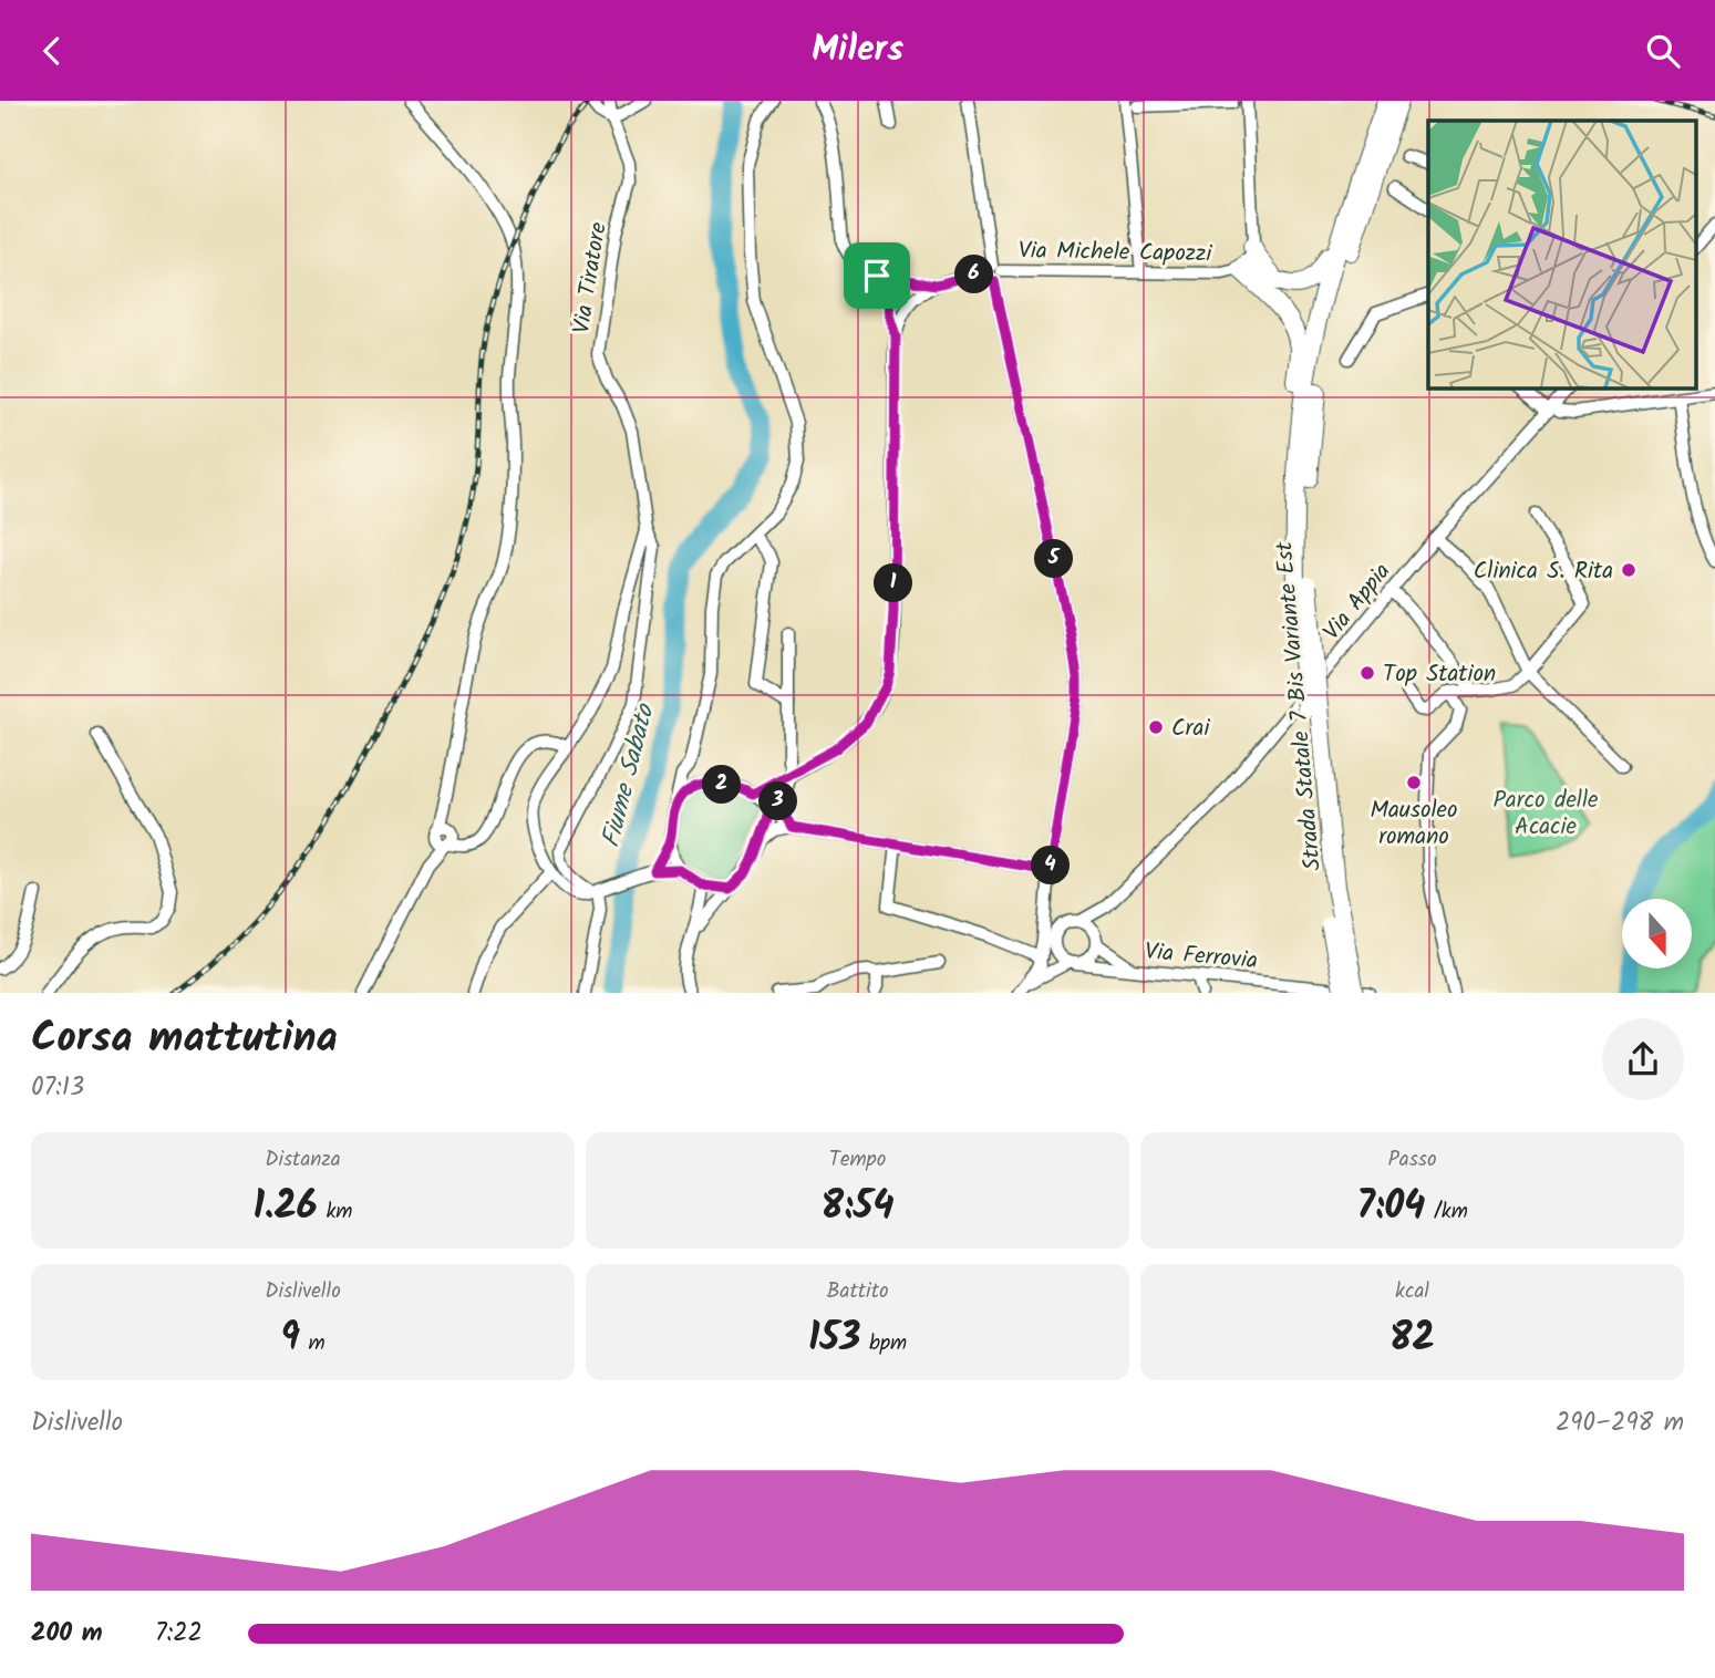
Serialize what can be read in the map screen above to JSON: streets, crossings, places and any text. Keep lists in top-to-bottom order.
{
  "streets": {
    "highway": ["Strada Statale 7 Bis Variante Est"],
    "street": [
      "Via Michele Capozzi",
      "Via Tiratore",
      "Via Appia",
      "Via Ferrovia"
    ]
  },
  "crossings": [
    ["Via Appia", "Via Ferrovia"]
  ],
  "water": ["Fiume Sabato"],
  "parks": ["Parco delle Acacie"],
  "places": [
    "Clinica S. Rita",
    "Top Station",
    "Crai",
    "Mausoleo romano"
  ],
  "north": "bottom",
  "page": {
    "header": "Milers",
    "pins": [
      "6",
      "5",
      "1",
      "2",
      "3",
      "4"
    ],
    "heading": ["Corsa mattutina", "07:13"],
    "stats": [
      ["Distanza", "1.26 km"],
      ["Tempo", "8:54"],
      ["Passo", "7:04 /km"],
      ["Dislivello", "9 m"],
      ["Battito", "153 bpm"],
      ["kcal", "82"]
    ],
    "chart": ["Dislivello", "290–298 m"],
    "list": [
      {
        "name": "200 m",
        "note": "7:22"
      }
    ]
  }
}
